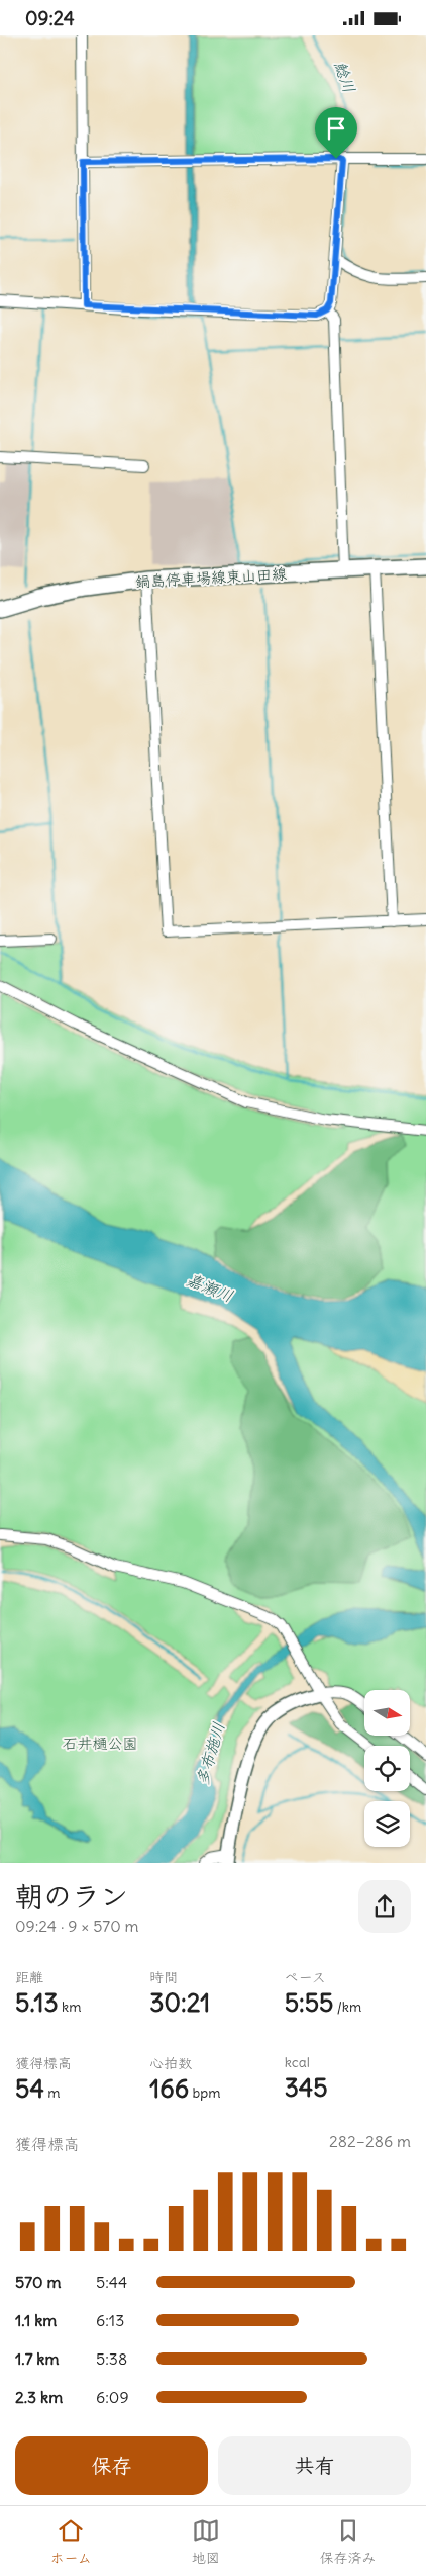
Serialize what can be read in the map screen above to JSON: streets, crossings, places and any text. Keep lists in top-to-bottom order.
{
  "streets": {
    "main road": ["鍋島停車場線東山田線"]
  },
  "water": ["鯰川", "嘉瀬川", "多布施川"],
  "parks": ["石井樋公園"],
  "north": "right",
  "page": {
    "status": "09:24",
    "heading": ["朝のラン", "09:24 · 9 × 570 m"],
    "stats": [
      ["距離", "5.13 km"],
      ["時間", "30:21"],
      ["ペース", "5:55 /km"],
      ["獲得標高", "54 m"],
      ["心拍数", "166 bpm"],
      ["kcal", "345"]
    ],
    "chart": ["獲得標高", "282–286 m"],
    "list": [
      {
        "name": "570 m",
        "note": "5:44"
      },
      {
        "name": "1.1 km",
        "note": "6:13"
      },
      {
        "name": "1.7 km",
        "note": "5:38"
      },
      {
        "name": "2.3 km",
        "note": "6:09"
      }
    ],
    "buttons": ["保存", "共有"],
    "tabs": ["ホーム", "地図", "保存済み"]
  }
}
